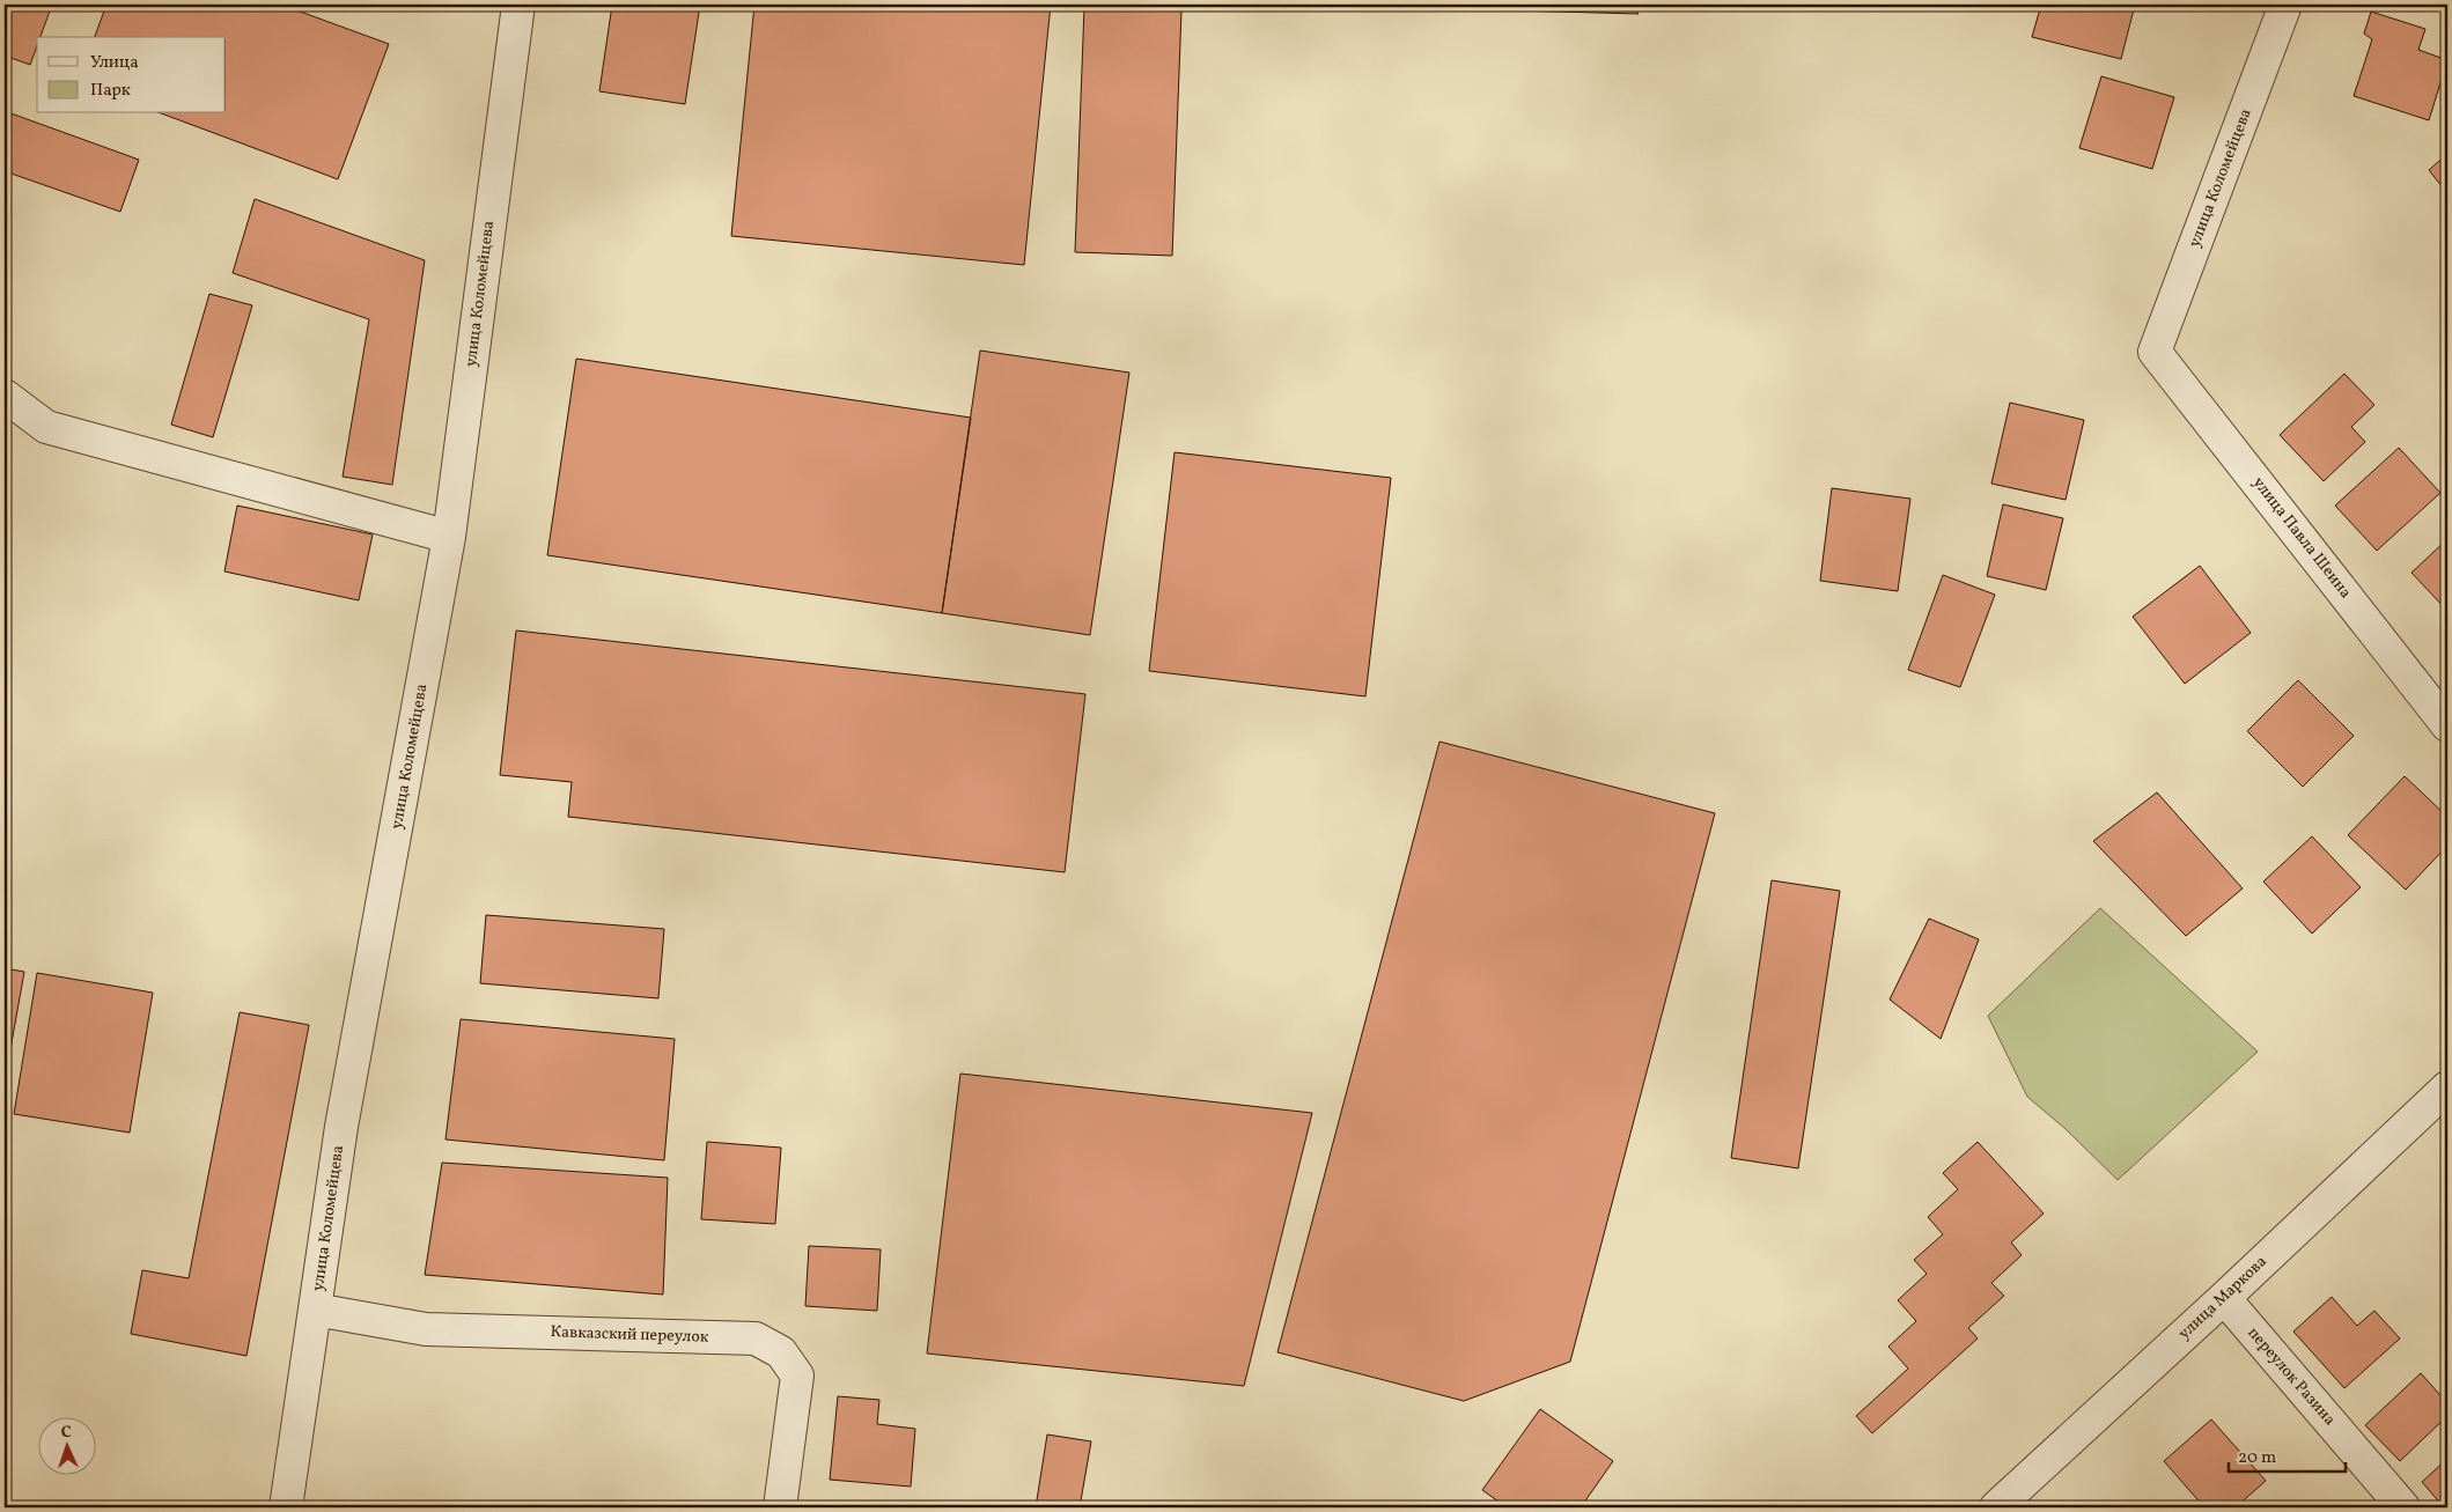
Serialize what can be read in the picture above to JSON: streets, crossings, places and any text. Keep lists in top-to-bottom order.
{
  "streets": {
    "street": [
      "улица Коломейцева",
      "улица Павла Шеина",
      "улица Маркова",
      "Кавказский переулок",
      "переулок Разина"
    ]
  },
  "crossings": [
    ["улица Коломейцева", "улица Павла Шеина"],
    ["улица Коломейцева", "Кавказский переулок"],
    ["улица Маркова", "переулок Разина"]
  ],
  "legend": ["Улица", "Парк"],
  "scale_bar": "20 m",
  "north": "top"
}
